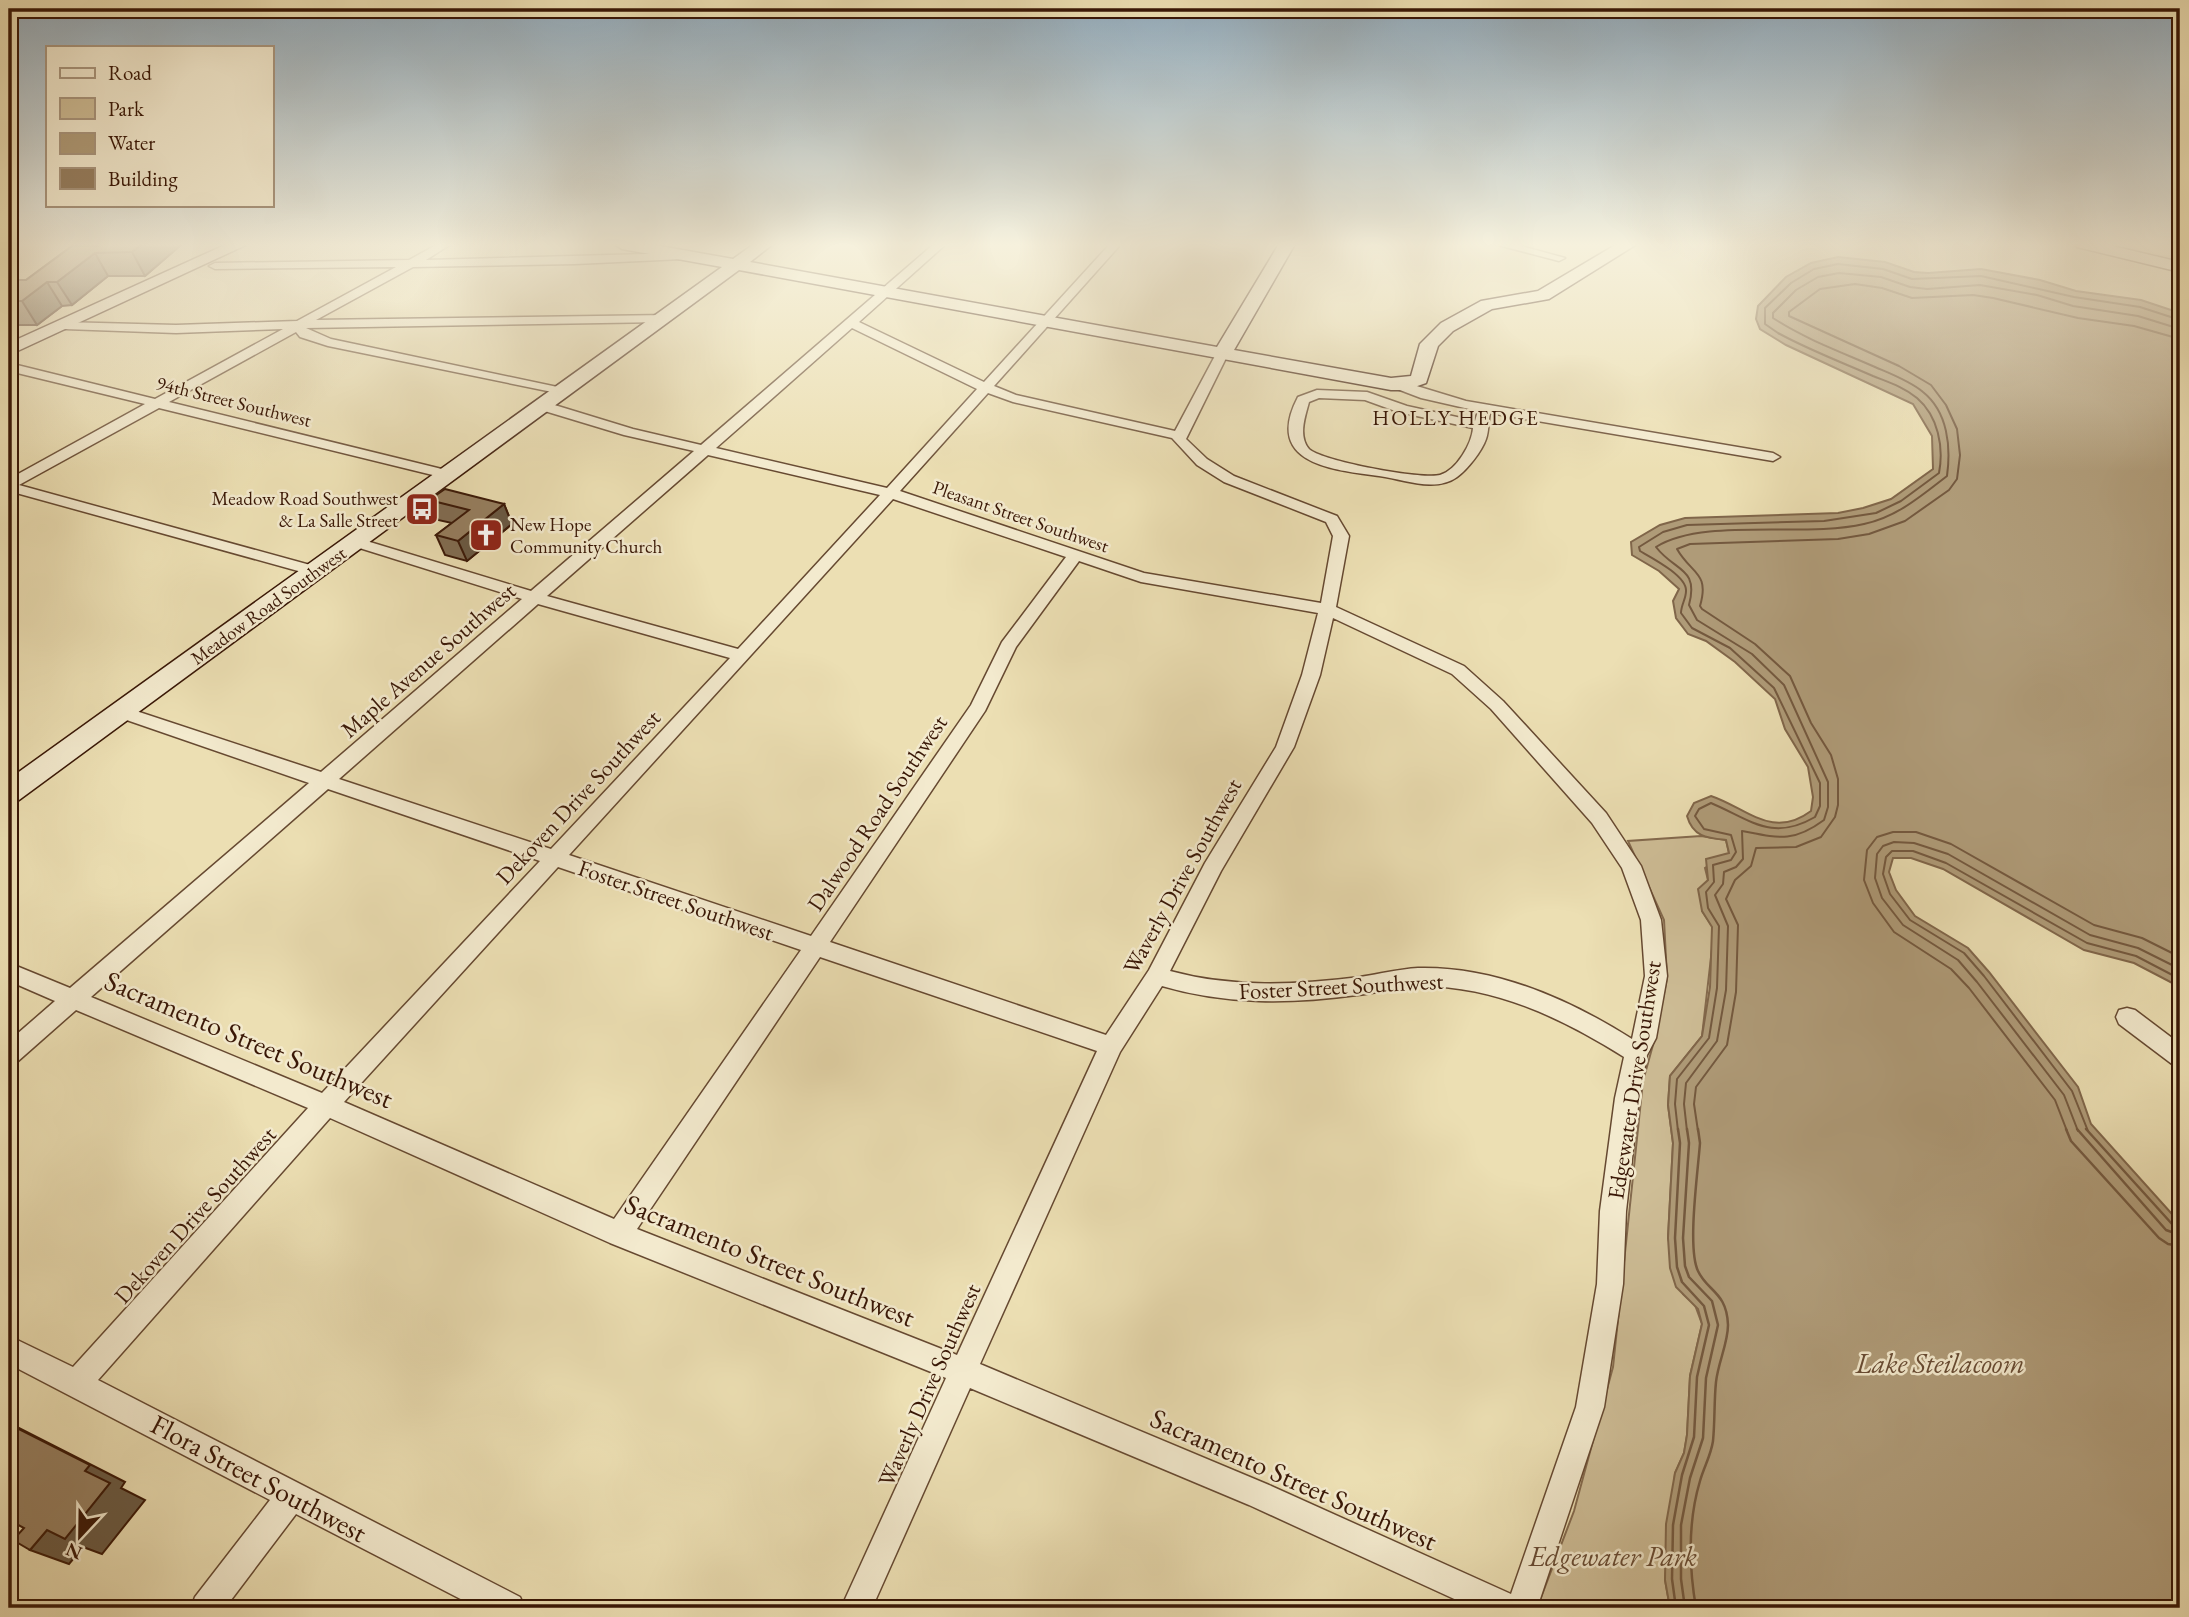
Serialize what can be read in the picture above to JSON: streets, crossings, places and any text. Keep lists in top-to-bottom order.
{
  "streets": {
    "street": [
      "94th Street Southwest",
      "Pleasant Street Southwest",
      "Meadow Road Southwest",
      "Maple Avenue Southwest",
      "Dekoven Drive Southwest",
      "Dalwood Road Southwest",
      "Waverly Drive Southwest",
      "Foster Street Southwest",
      "Sacramento Street Southwest",
      "Edgewater Drive Southwest",
      "Flora Street Southwest"
    ]
  },
  "crossings": [
    ["94th Street Southwest", "Meadow Road Southwest"],
    ["Pleasant Street Southwest", "Meadow Road Southwest"],
    ["Pleasant Street Southwest", "Maple Avenue Southwest"],
    ["Pleasant Street Southwest", "Dekoven Drive Southwest"],
    ["Pleasant Street Southwest", "Dalwood Road Southwest"],
    ["Pleasant Street Southwest", "Waverly Drive Southwest"],
    ["Pleasant Street Southwest", "Edgewater Drive Southwest"],
    ["Meadow Road Southwest", "Foster Street Southwest"],
    ["Maple Avenue Southwest", "Foster Street Southwest"],
    ["Maple Avenue Southwest", "Sacramento Street Southwest"],
    ["Dekoven Drive Southwest", "Foster Street Southwest"],
    ["Dekoven Drive Southwest", "Sacramento Street Southwest"],
    ["Dekoven Drive Southwest", "Flora Street Southwest"],
    ["Dalwood Road Southwest", "Foster Street Southwest"],
    ["Dalwood Road Southwest", "Sacramento Street Southwest"],
    ["Waverly Drive Southwest", "Foster Street Southwest"],
    ["Waverly Drive Southwest", "Sacramento Street Southwest"],
    ["Waverly Drive Southwest", "Edgewater Drive Southwest"],
    ["Foster Street Southwest", "Edgewater Drive Southwest"]
  ],
  "districts": ["HOLLY HEDGE"],
  "water": ["Lake Steilacoom"],
  "parks": ["Edgewater Park"],
  "places": {
    "bus stop": ["Meadow Road Southwest & La Salle Street"],
    "church": ["New Hope Community Church"]
  },
  "legend": [
    "Road",
    "Park",
    "Water",
    "Building"
  ],
  "north": "bottom"
}
